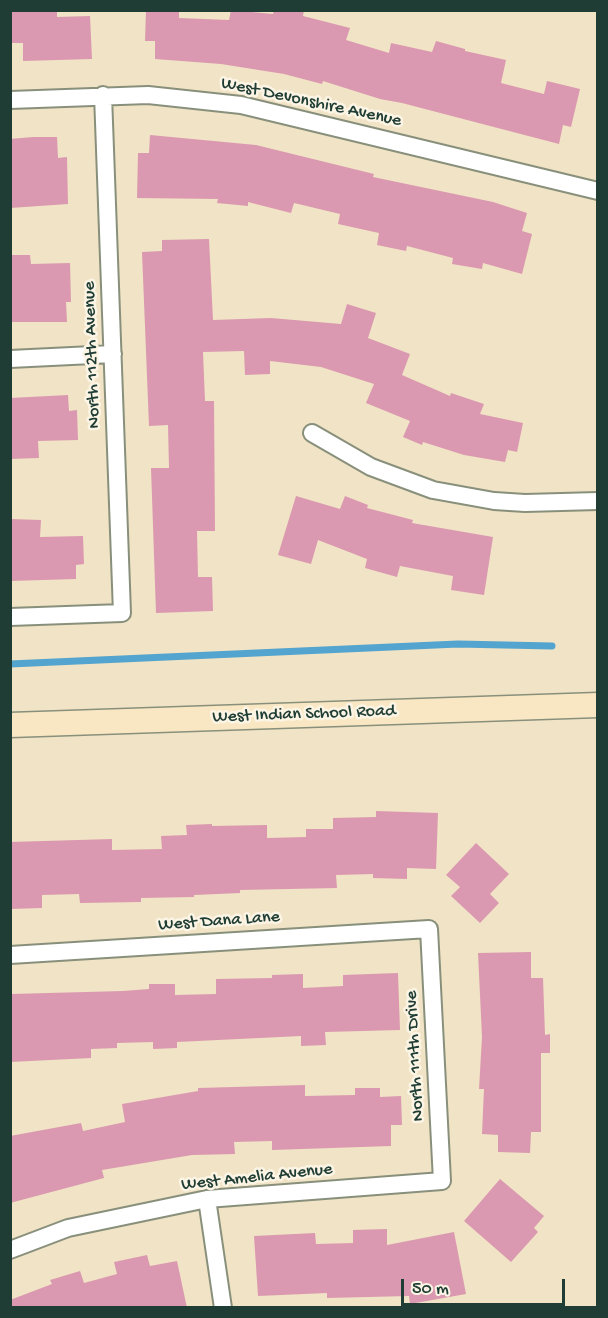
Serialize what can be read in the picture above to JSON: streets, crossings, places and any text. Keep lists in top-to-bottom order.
{
  "streets": {
    "main road": ["West Indian School Road"],
    "street": [
      "West Devonshire Avenue",
      "North 112th Avenue",
      "West Dana Lane",
      "North 111th Drive",
      "West Amelia Avenue"
    ]
  },
  "crossings": [
    ["West Devonshire Avenue", "North 112th Avenue"],
    ["West Dana Lane", "North 111th Drive"],
    ["North 111th Drive", "West Amelia Avenue"]
  ],
  "scale_bar": "50 m"
}
